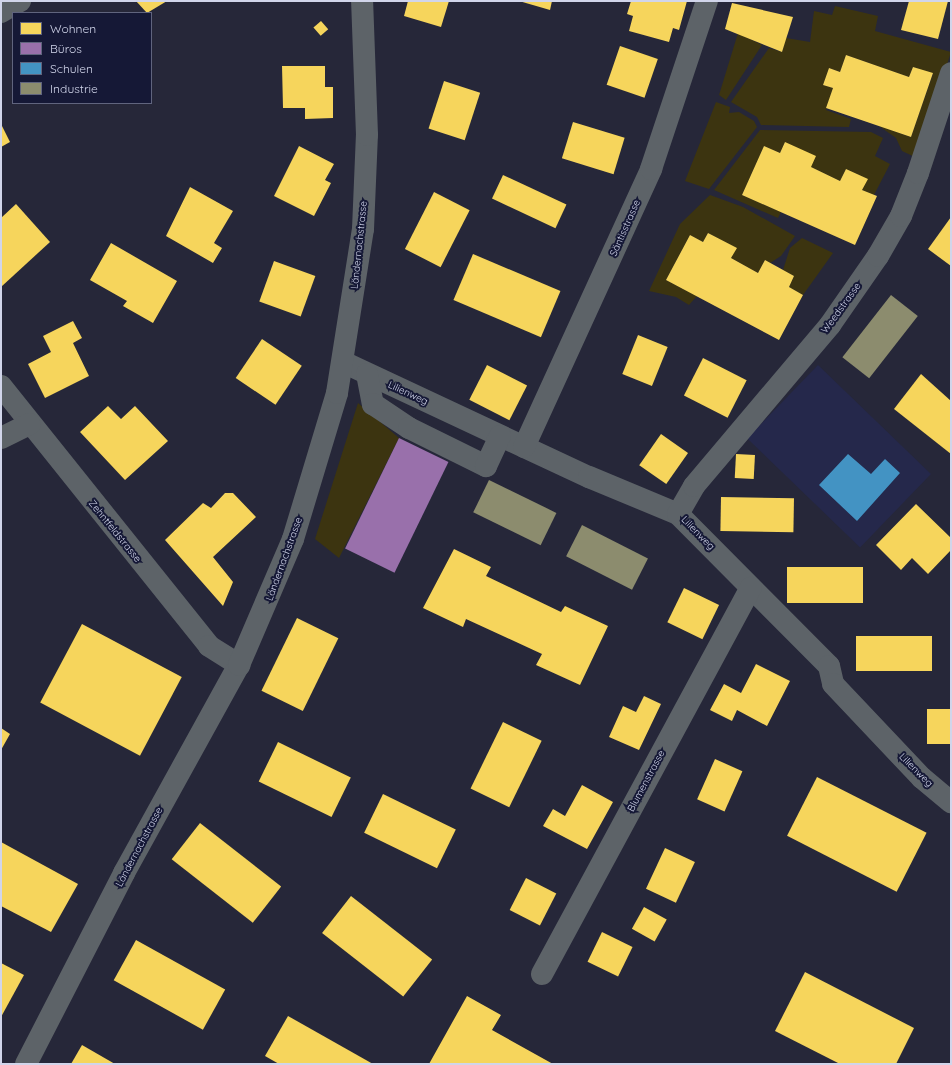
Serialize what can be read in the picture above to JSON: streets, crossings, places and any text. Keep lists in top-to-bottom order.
{
  "streets": {
    "street": [
      "Säntisstrasse",
      "Ländernachstrasse",
      "Weedstrasse",
      "Lilienweg",
      "Zehntfeldstrasse",
      "Blumenstrasse"
    ]
  },
  "crossings": [
    ["Säntisstrasse", "Lilienweg"],
    ["Ländernachstrasse", "Lilienweg"],
    ["Ländernachstrasse", "Zehntfeldstrasse"],
    ["Weedstrasse", "Lilienweg"],
    ["Lilienweg", "Blumenstrasse"]
  ],
  "legend": [
    "Wohnen",
    "Büros",
    "Schulen",
    "Industrie"
  ]
}
